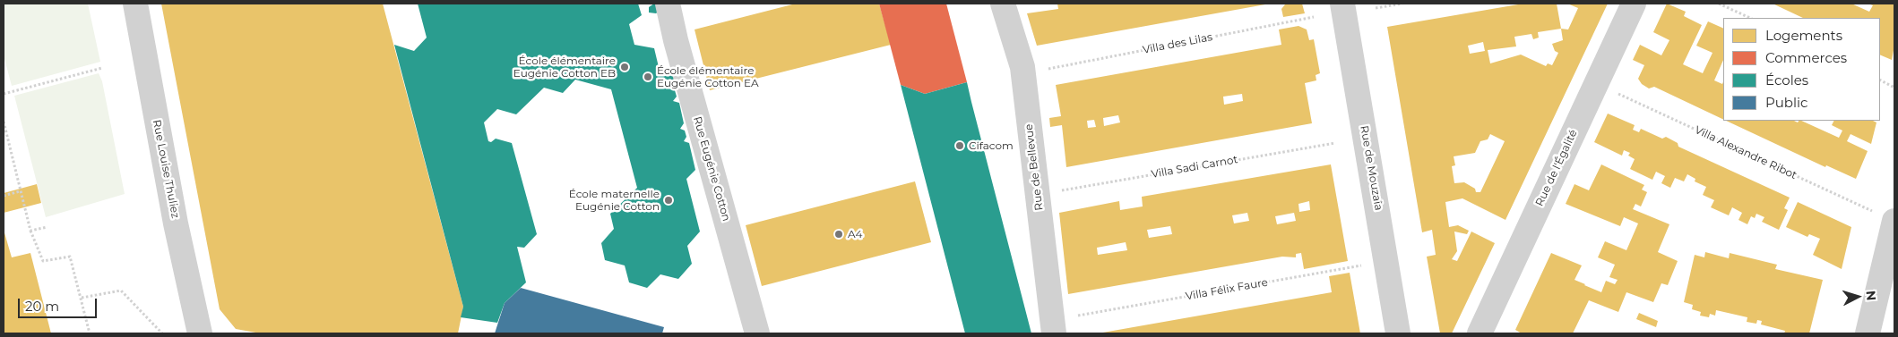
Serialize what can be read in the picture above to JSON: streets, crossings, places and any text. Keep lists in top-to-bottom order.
{
  "streets": {
    "street": [
      "Rue de Bellevue",
      "Rue de Mouzaïa",
      "Rue de l'Égalité",
      "Rue Louise Thuliez",
      "Rue Eugénie Cotton"
    ],
    "path": [
      "Villa des Lilas",
      "Villa Alexandre Ribot",
      "Villa Sadi Carnot",
      "Villa Félix Faure"
    ]
  },
  "crossings": [
    ["Villa Alexandre Ribot", "Rue de l'Égalité"],
    ["Rue de Mouzaïa", "Villa Félix Faure"]
  ],
  "places": [
    "École élémentaire Eugénie Cotton EB",
    "École élémentaire Eugénie Cotton EA",
    "Cifacom",
    "École maternelle Eugénie Cotton",
    "A4"
  ],
  "legend": [
    "Logements",
    "Commerces",
    "Écoles",
    "Public"
  ],
  "scale_bar": "20 m",
  "north": "right"
}
